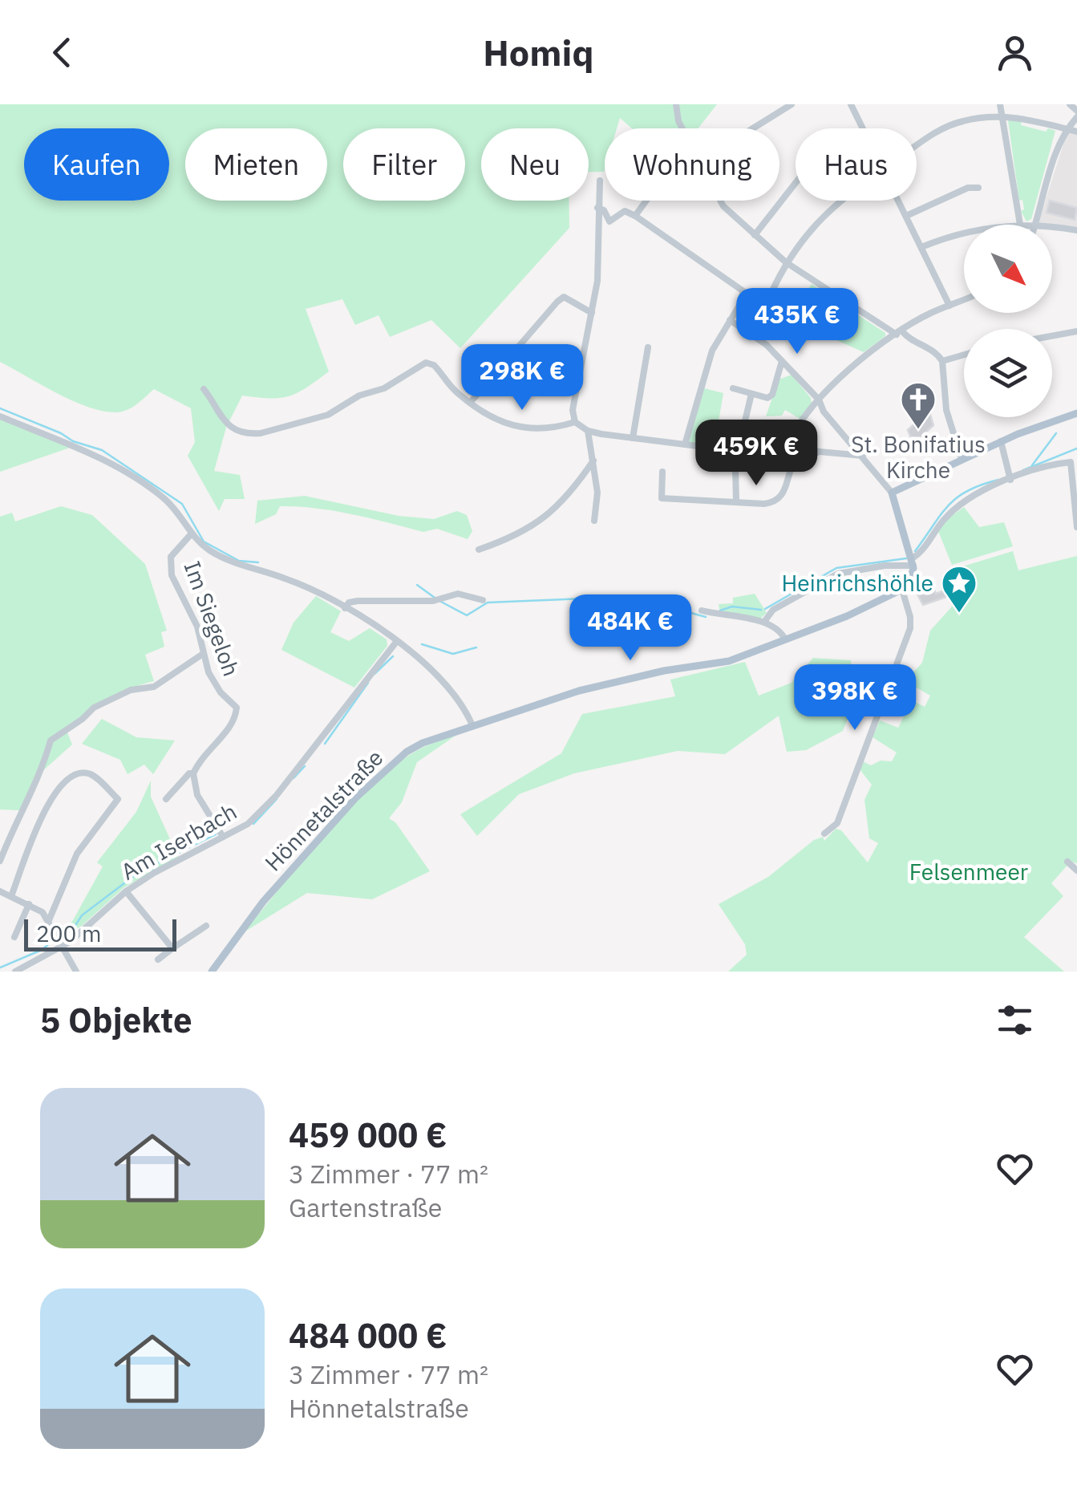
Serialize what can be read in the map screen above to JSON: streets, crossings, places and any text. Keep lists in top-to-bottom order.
{
  "streets": {
    "main road": ["Hönnetalstraße"],
    "street": ["Im Siegeloh", "Am Iserbach"]
  },
  "parks": ["Felsenmeer"],
  "places": {
    "church": ["St. Bonifatius Kirche"],
    "place": ["Heinrichshöhle"]
  },
  "scale_bar": "200 m",
  "north": "bottom right",
  "page": {
    "header": "Homiq",
    "chip": [
      "Kaufen",
      "Mieten",
      "Filter",
      "Neu",
      "Wohnung",
      "Haus"
    ],
    "price": [
      "435K €",
      "298K €",
      "459K €",
      "484K €",
      "398K €"
    ],
    "scale": "200 m",
    "heading": "5 Objekte",
    "list": [
      {
        "name": "459 000 €",
        "note": "3 Zimmer · 77 m² · Gartenstraße"
      },
      {
        "name": "484 000 €",
        "note": "3 Zimmer · 77 m² · Hönnetalstraße"
      }
    ]
  }
}
